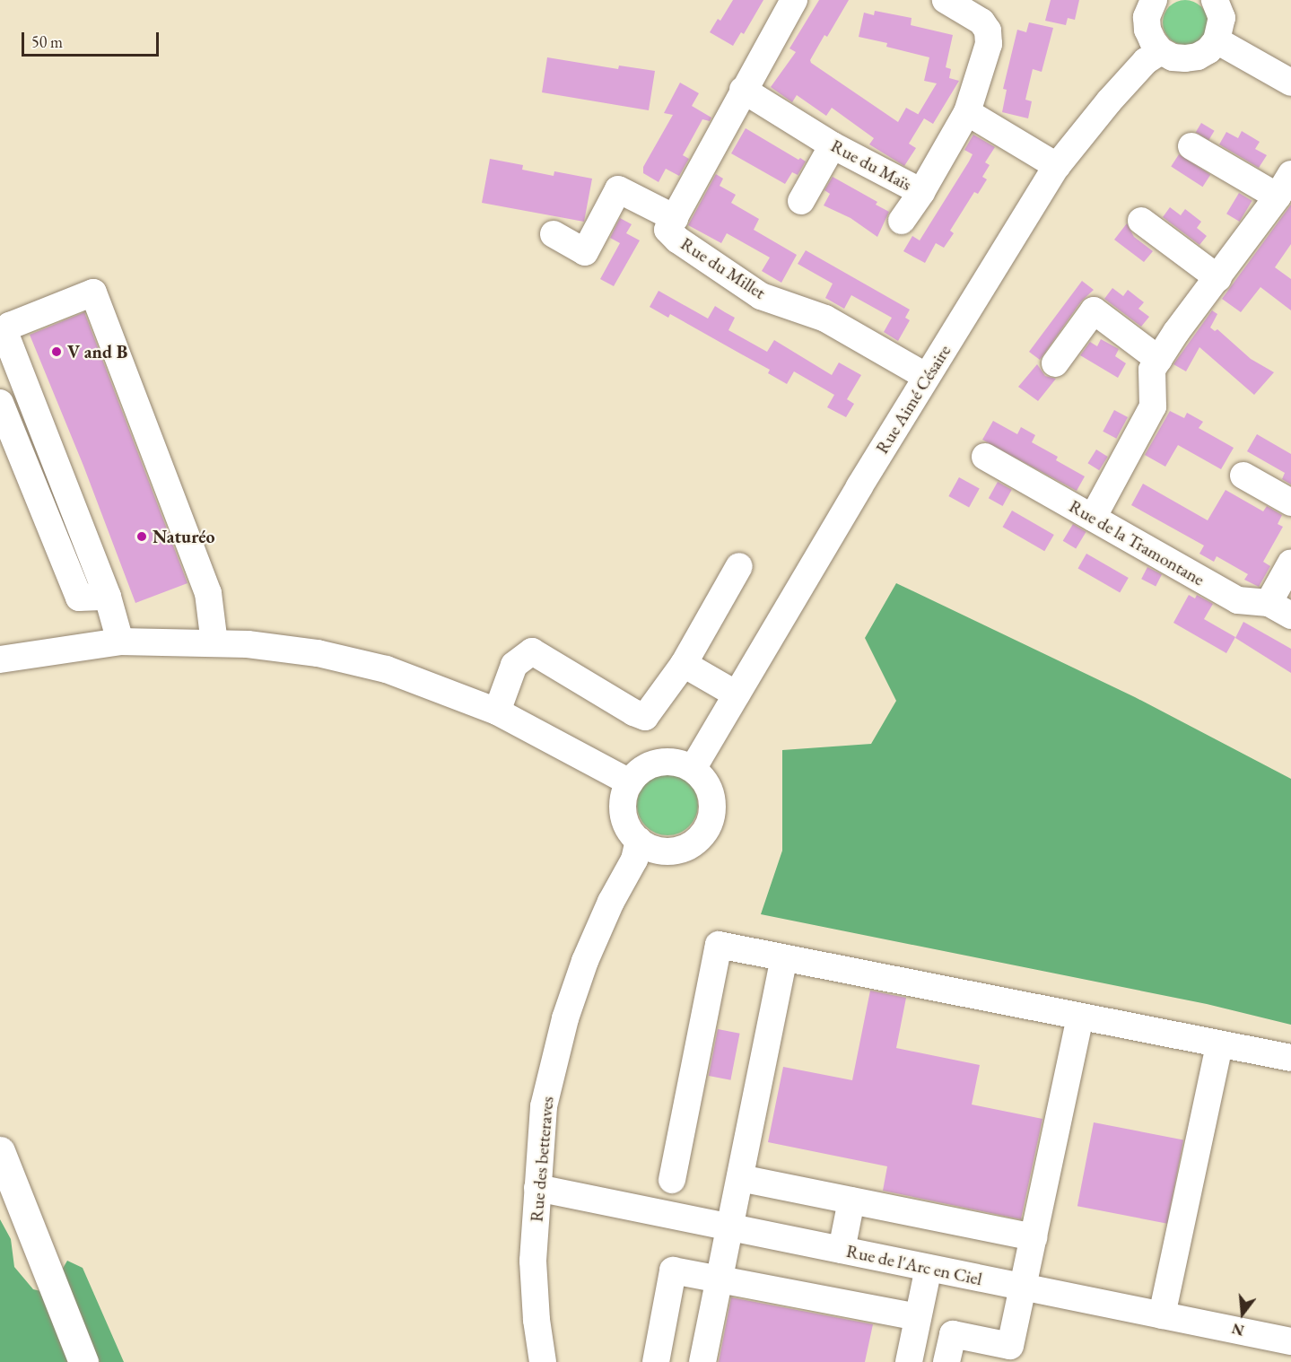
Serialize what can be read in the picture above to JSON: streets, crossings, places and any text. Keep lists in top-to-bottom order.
{
  "streets": {
    "street": [
      "Rue du Maïs",
      "Rue du Millet",
      "Rue Aimé Césaire",
      "Rue de la Tramontane",
      "Rue des betteraves",
      "Rue de l'Arc en Ciel"
    ]
  },
  "crossings": [
    ["Rue du Maïs", "Rue du Millet"],
    ["Rue du Millet", "Rue Aimé Césaire"],
    ["Rue Aimé Césaire", "Rue des betteraves"],
    ["Rue des betteraves", "Rue de l'Arc en Ciel"]
  ],
  "places": ["V and B", "Naturéo"],
  "scale_bar": "50 m",
  "north": "bottom"
}
